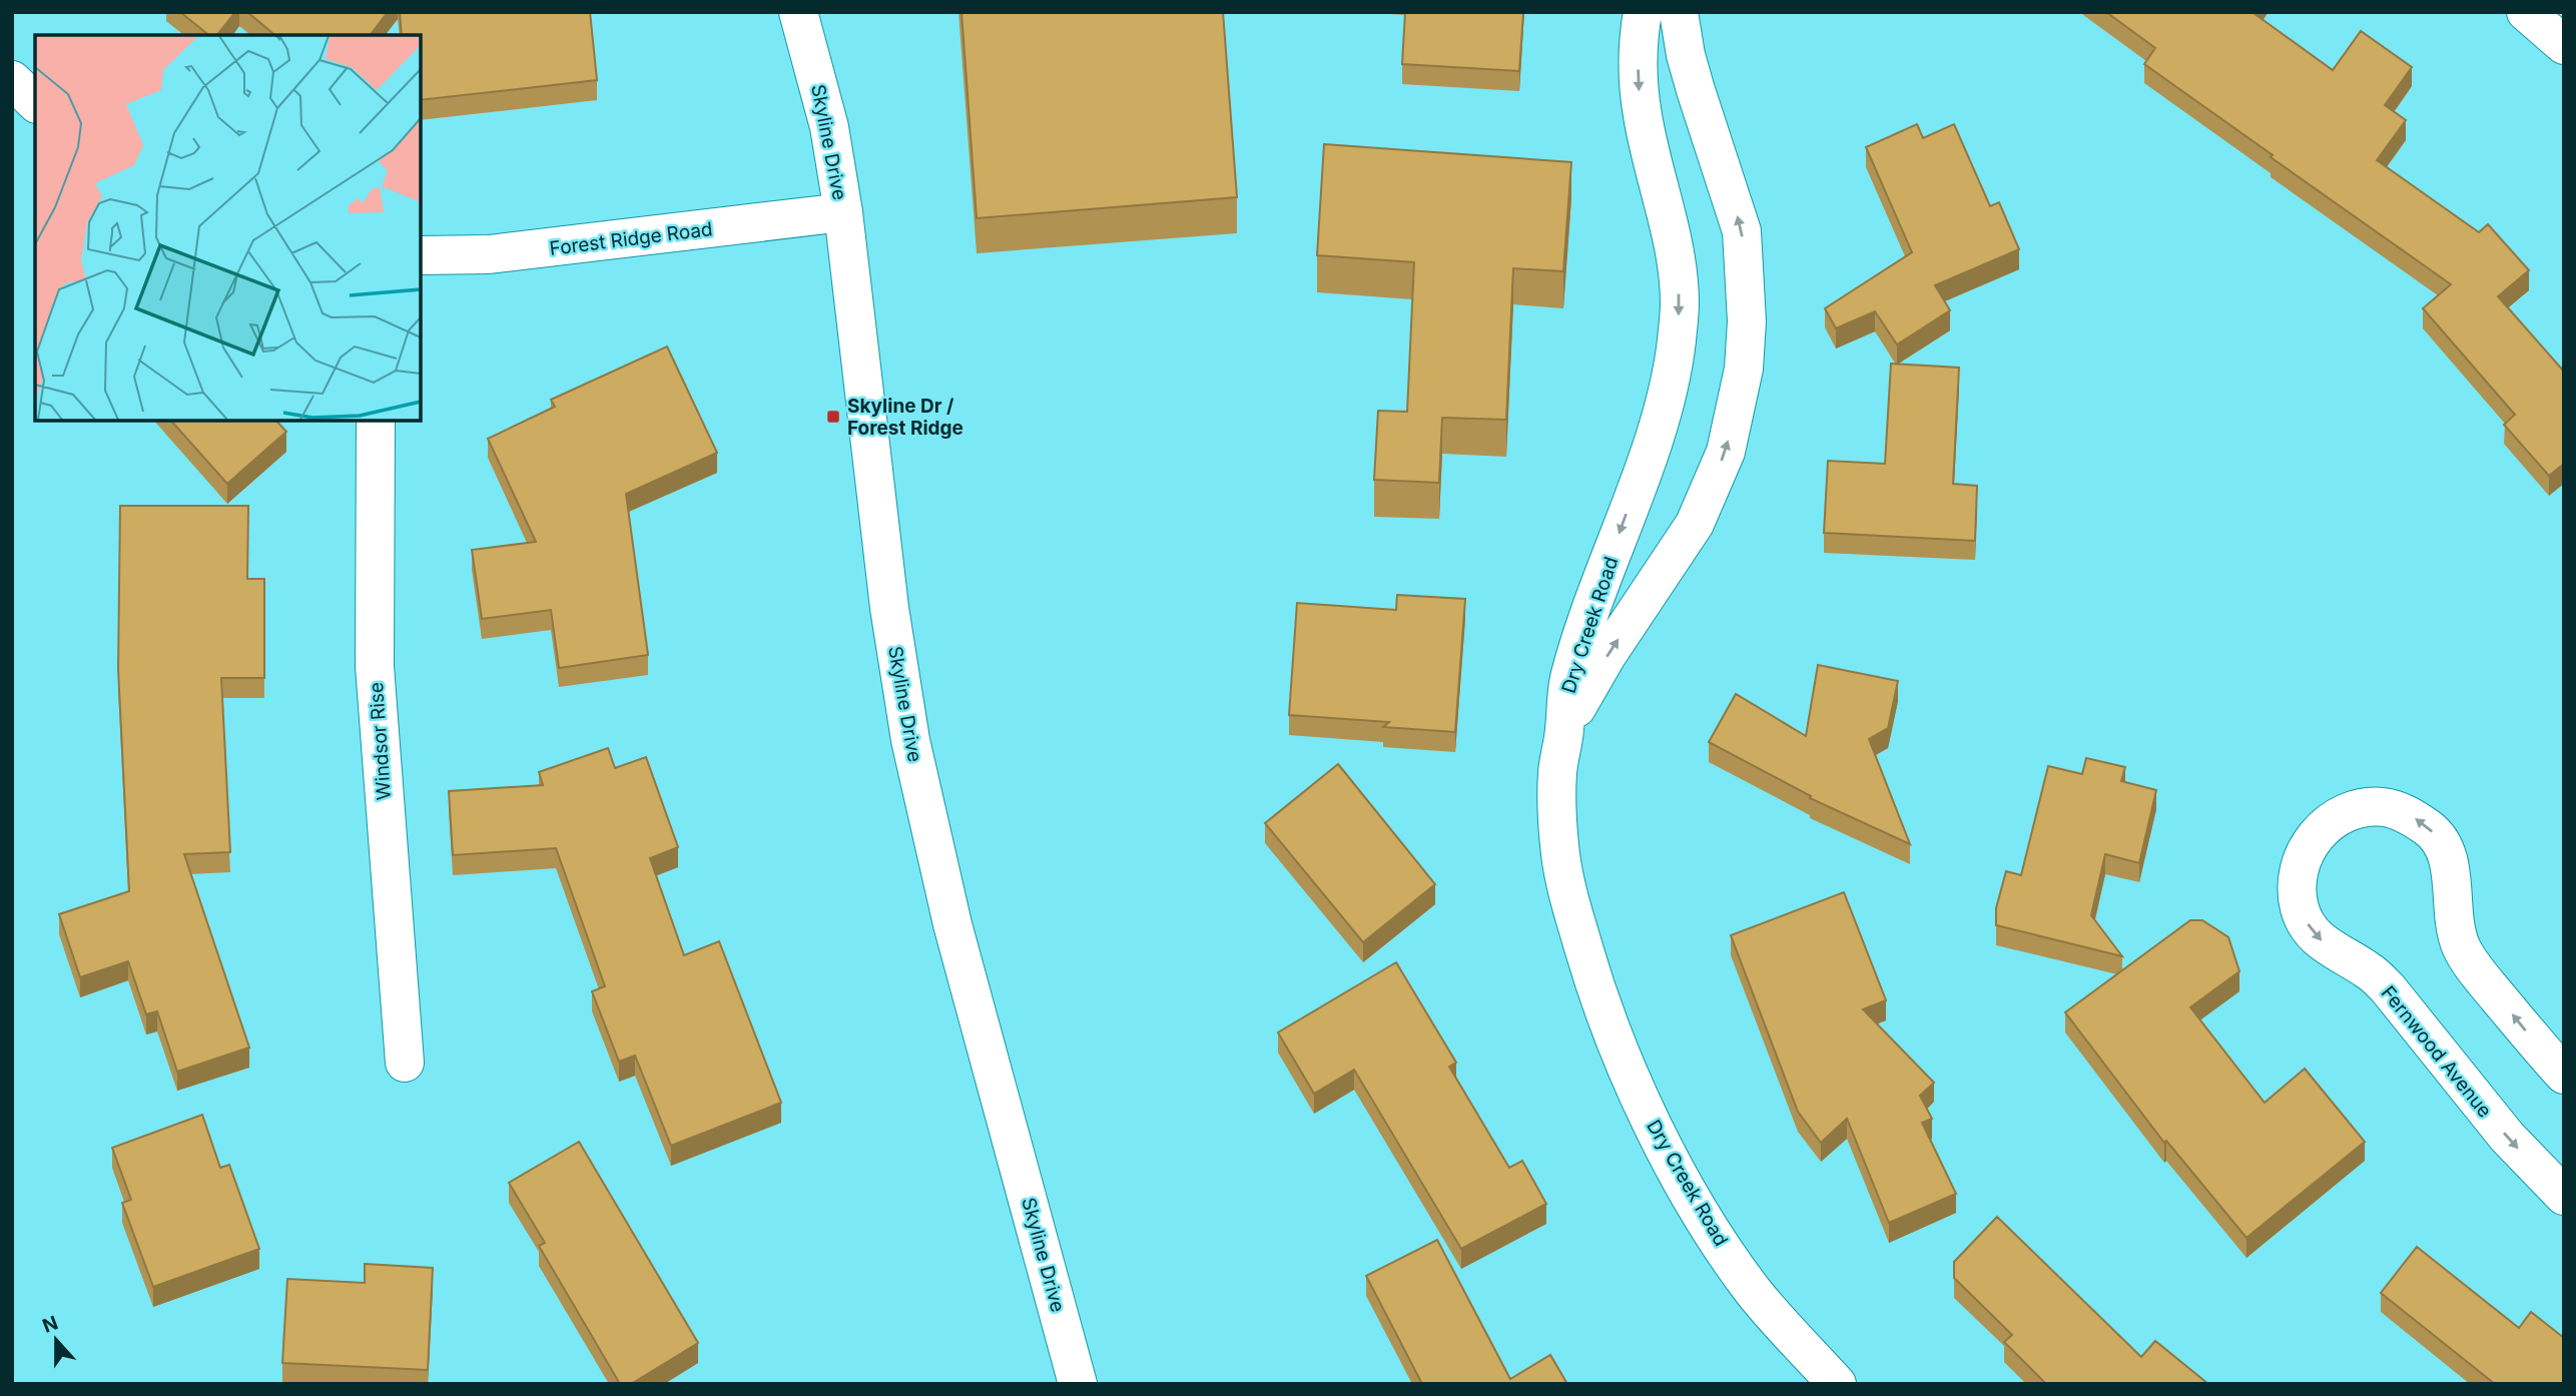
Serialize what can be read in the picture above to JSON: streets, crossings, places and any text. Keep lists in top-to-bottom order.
{
  "streets": {
    "street": [
      "Skyline Drive",
      "Forest Ridge Road",
      "Dry Creek Road",
      "Windsor Rise",
      "Fernwood Avenue"
    ]
  },
  "crossings": [
    ["Skyline Drive", "Forest Ridge Road"]
  ],
  "places": {
    "transit": ["Skyline Dr / Forest Ridge"]
  },
  "north": "top"
}
